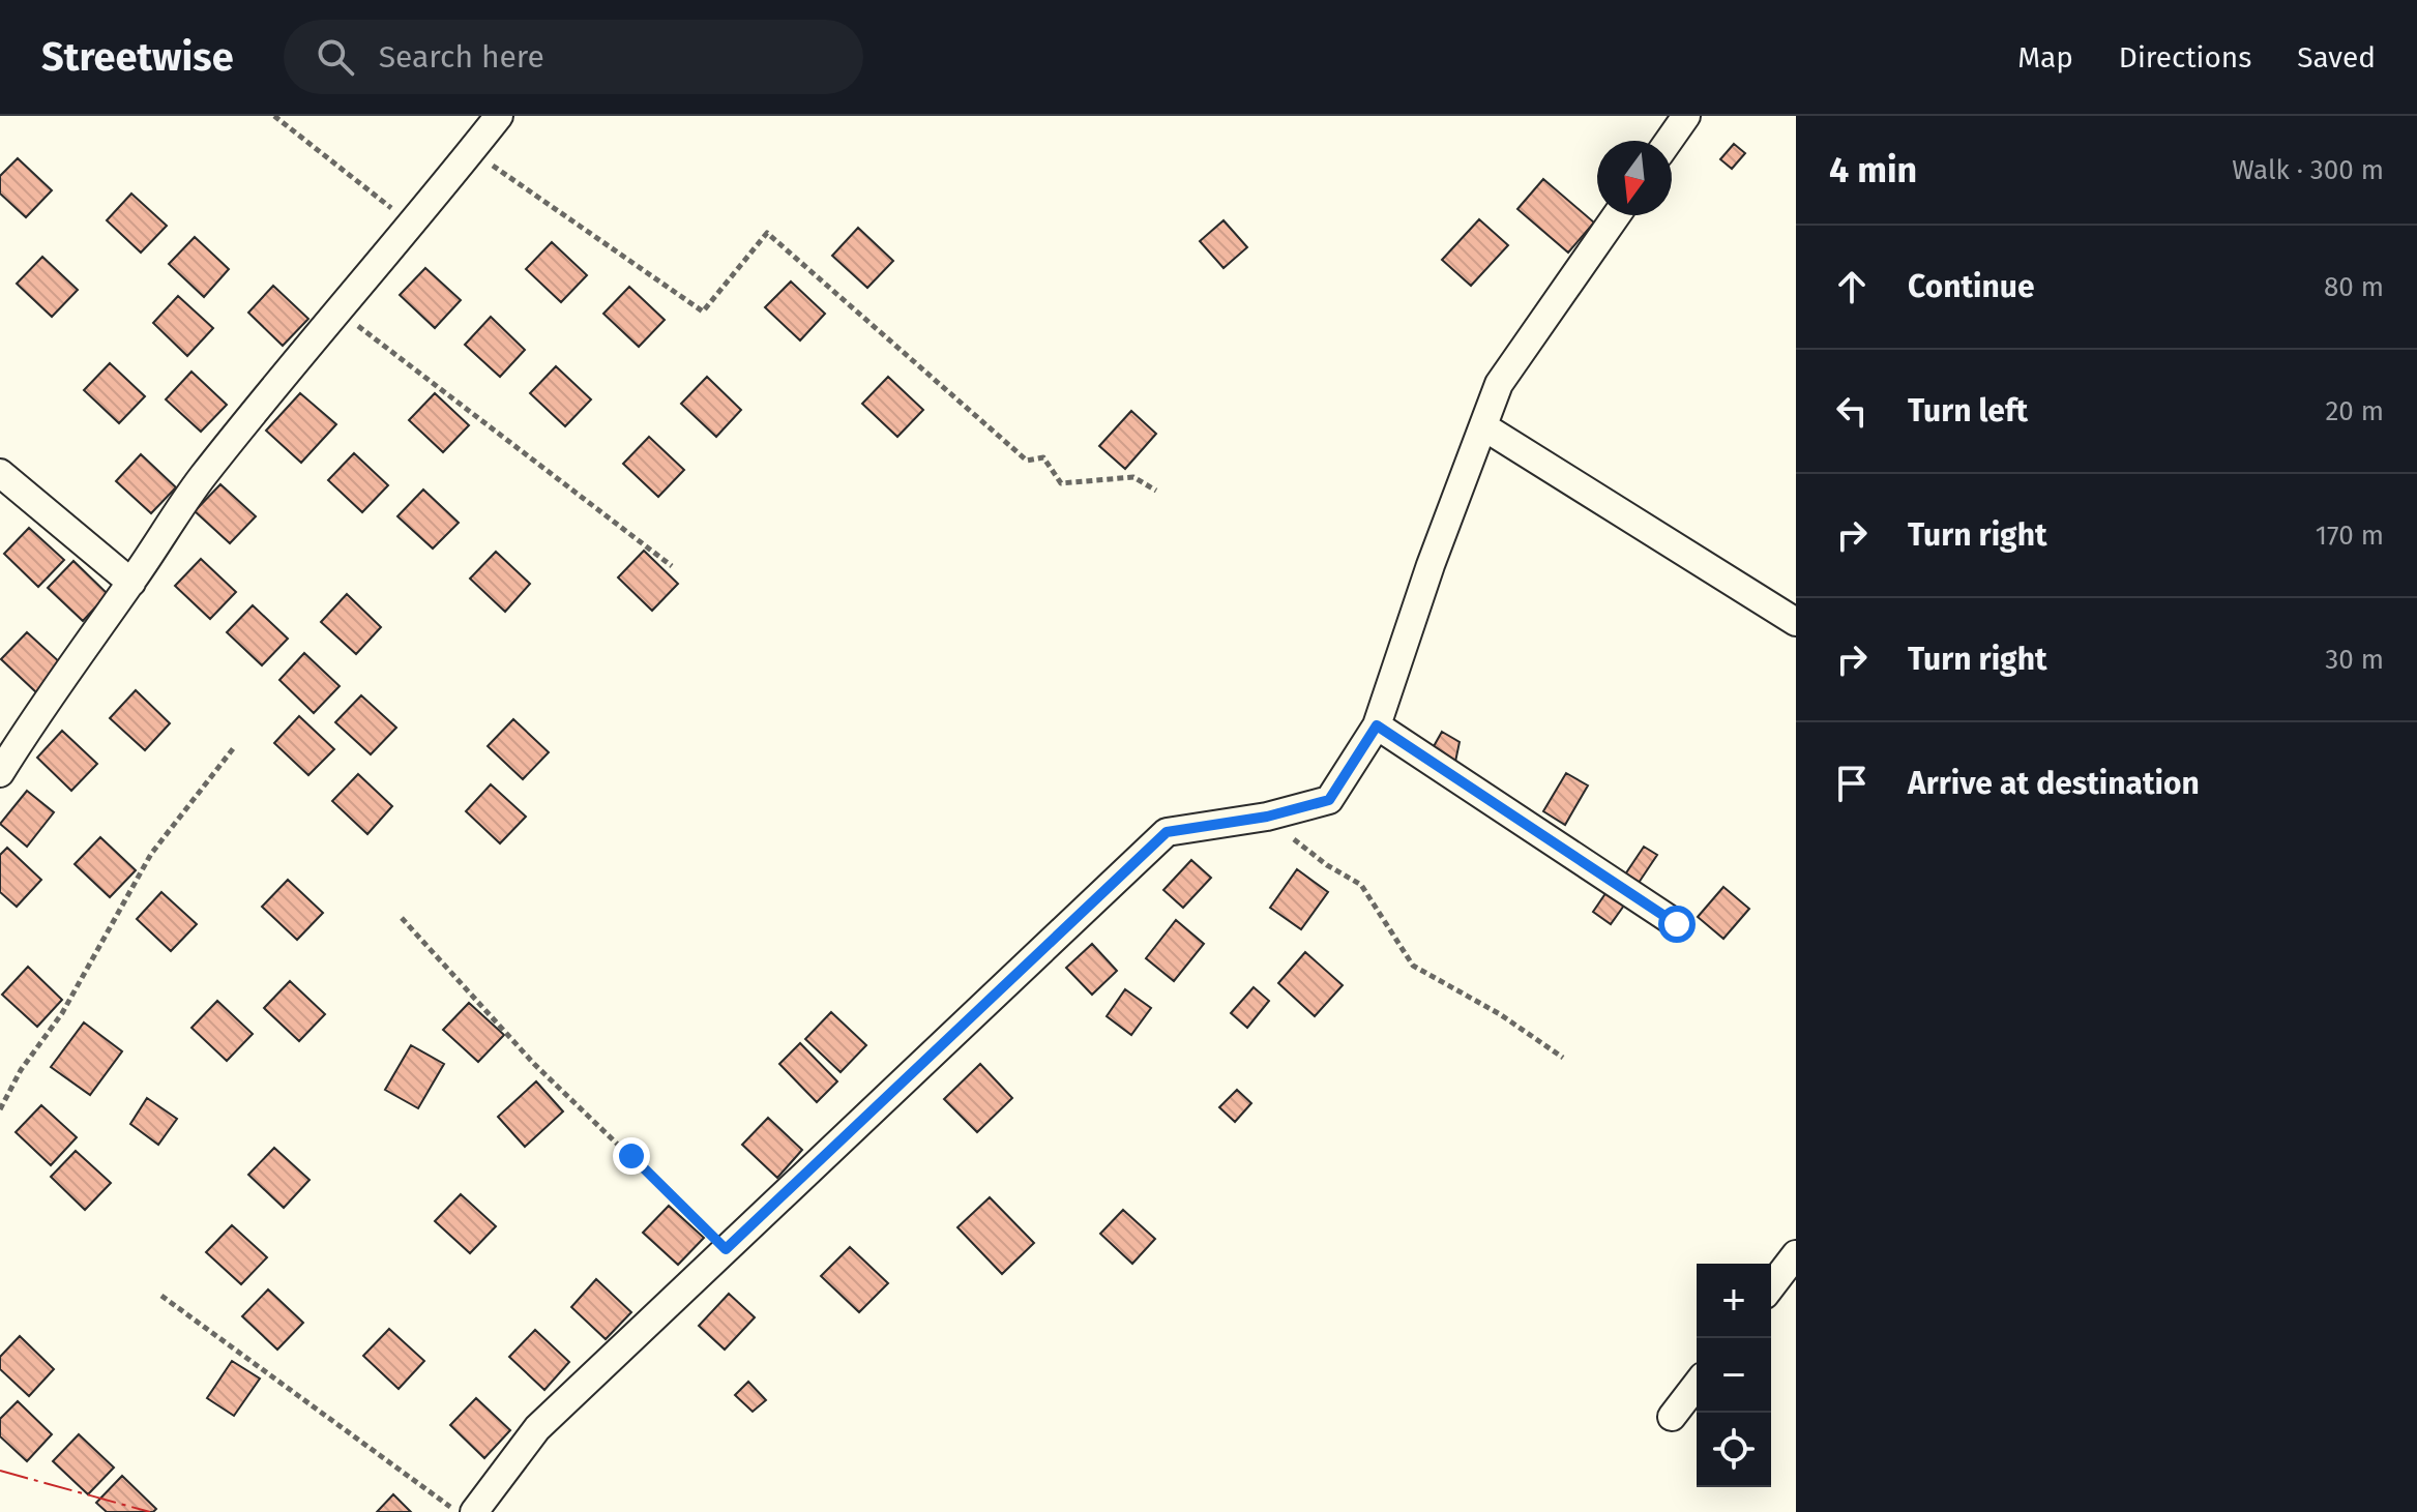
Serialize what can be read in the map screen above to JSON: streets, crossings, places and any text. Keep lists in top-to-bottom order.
{
  "north": "bottom",
  "page": {
    "header": "Streetwise",
    "search": "Search here",
    "nav": ["Map", "Directions", "Saved"],
    "heading": ["4 min", "Walk · 300 m"],
    "list": [
      ["Continue", "80 m"],
      ["Turn left", "20 m"],
      ["Turn right", "170 m"],
      ["Turn right", "30 m"],
      "Arrive at destination"
    ],
    "map_buttons": ["+", "−"]
  }
}
